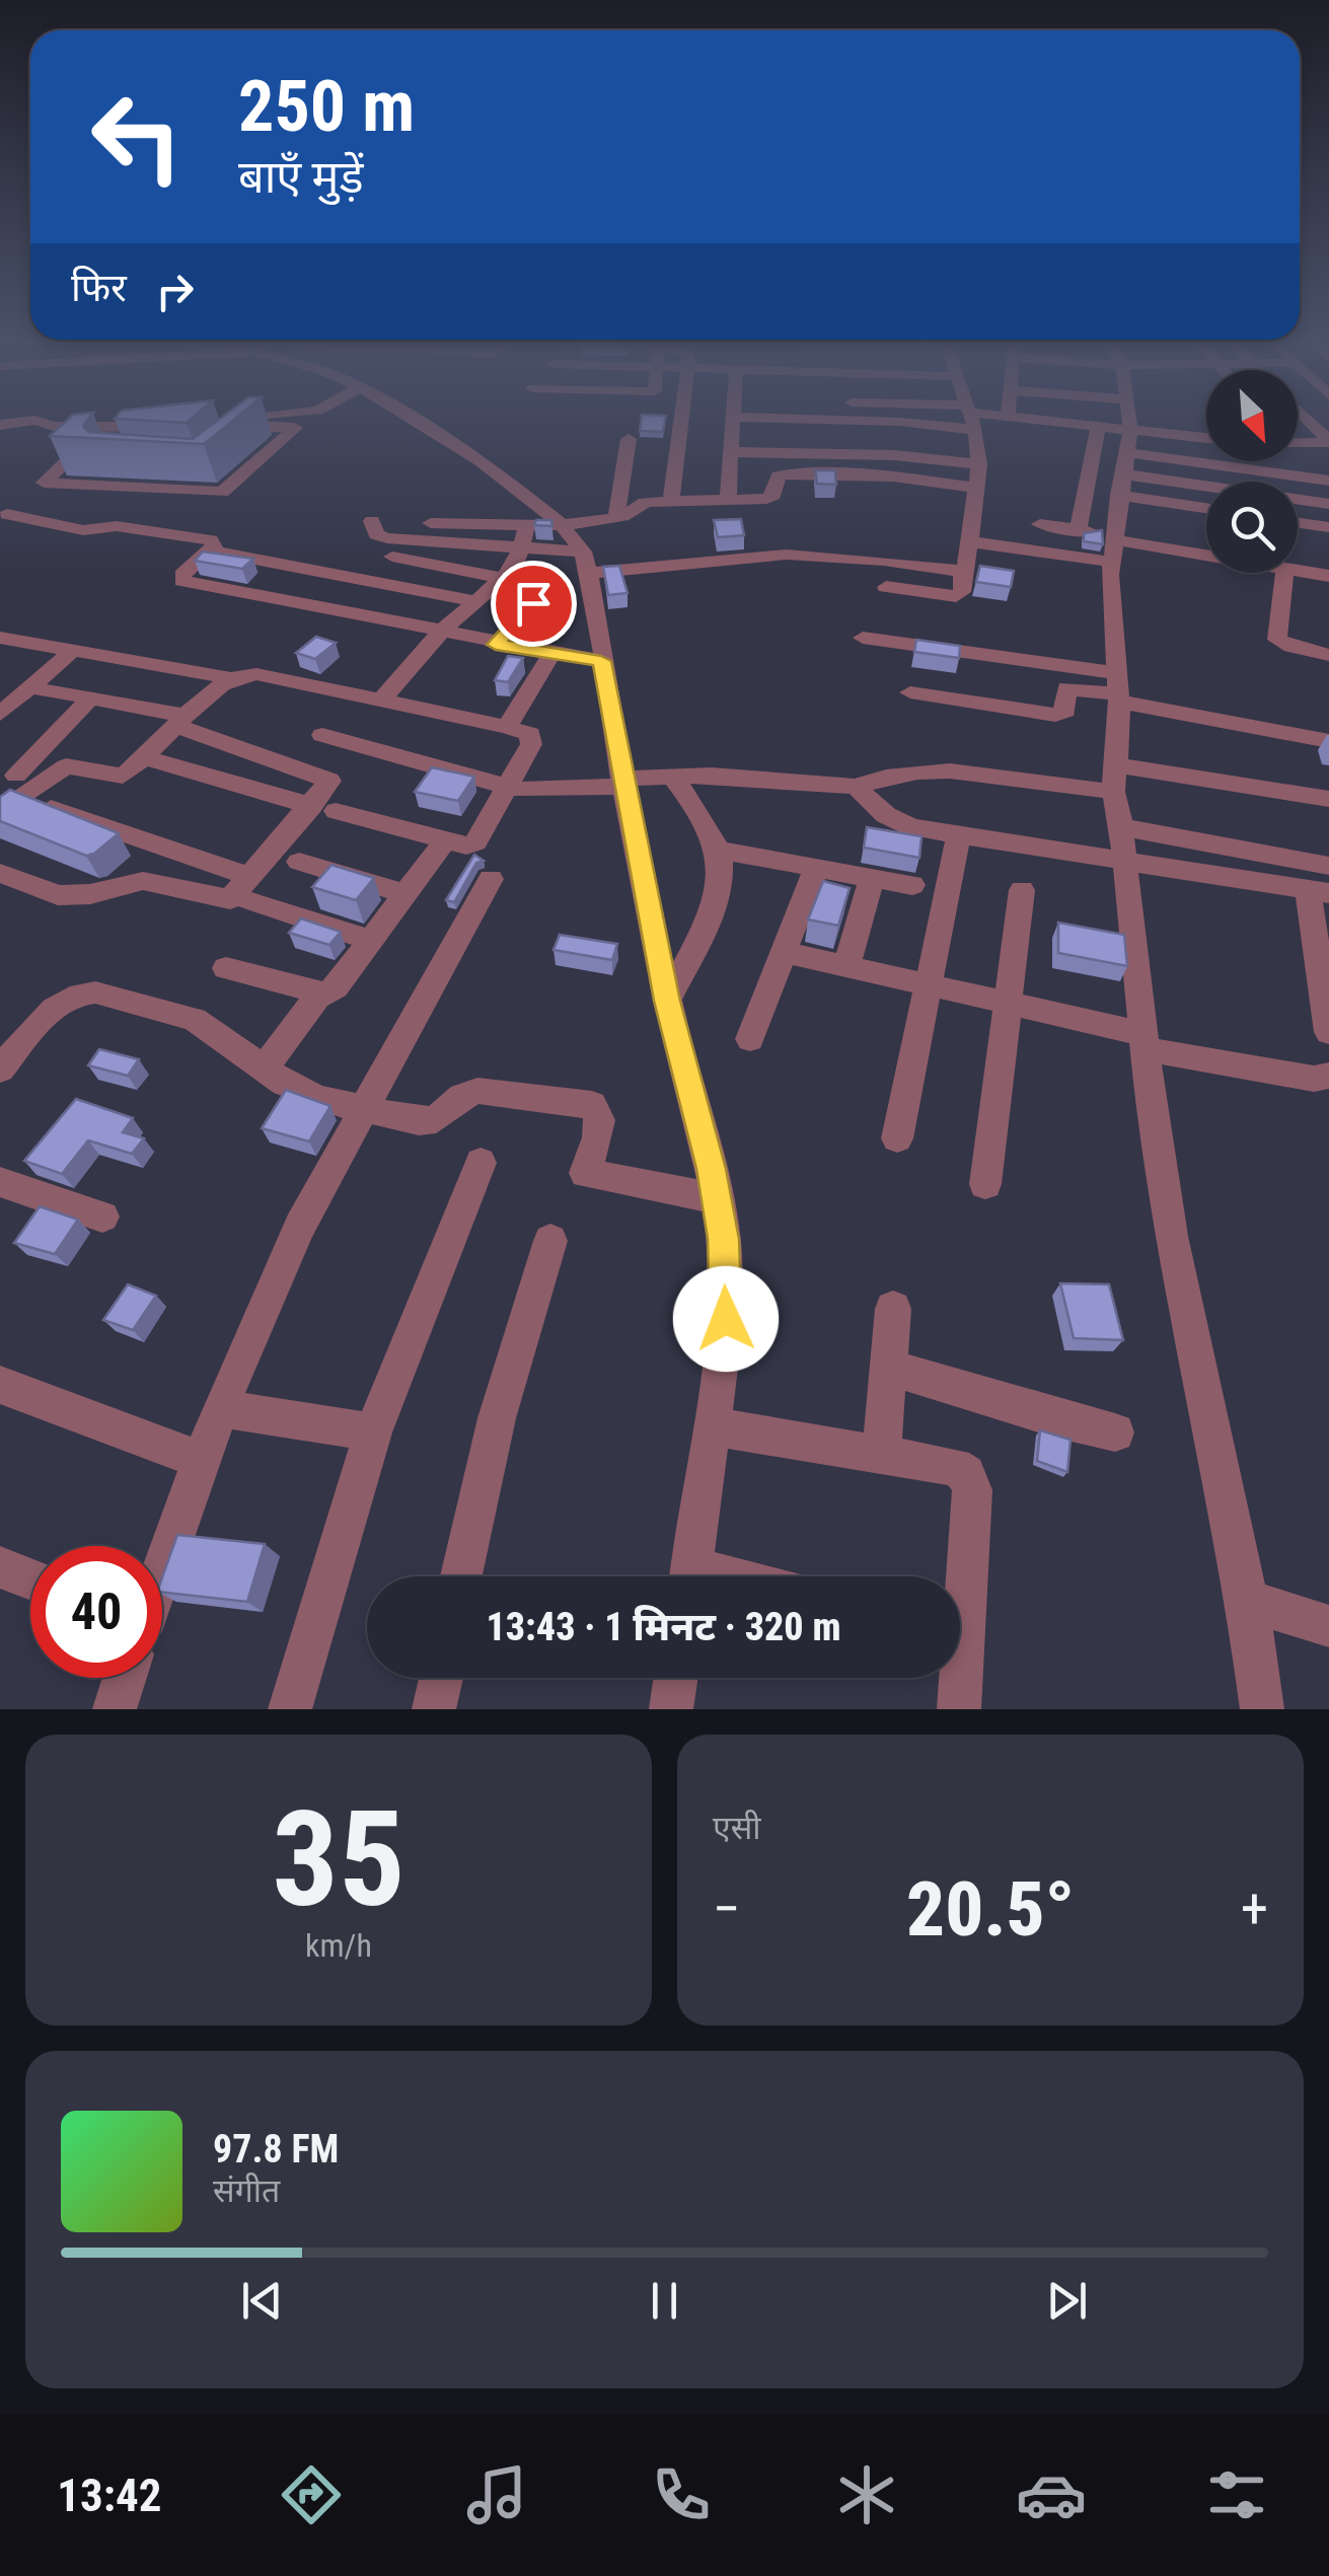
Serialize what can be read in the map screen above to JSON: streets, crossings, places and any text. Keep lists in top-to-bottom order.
{
  "north": "bottom right",
  "page": {
    "turn": ["250 m", "बाएँ मुड़ें"],
    "then": "फिर",
    "limit": "40",
    "trip": "13:43 · 1 मिनट · 320 m",
    "tile": [
      ["35", "km/h"],
      "एसी"
    ],
    "heat": ["−", "20.5°", "+"],
    "song": ["97.8 FM", "संगीत"],
    "tabs": "13:42"
  }
}
